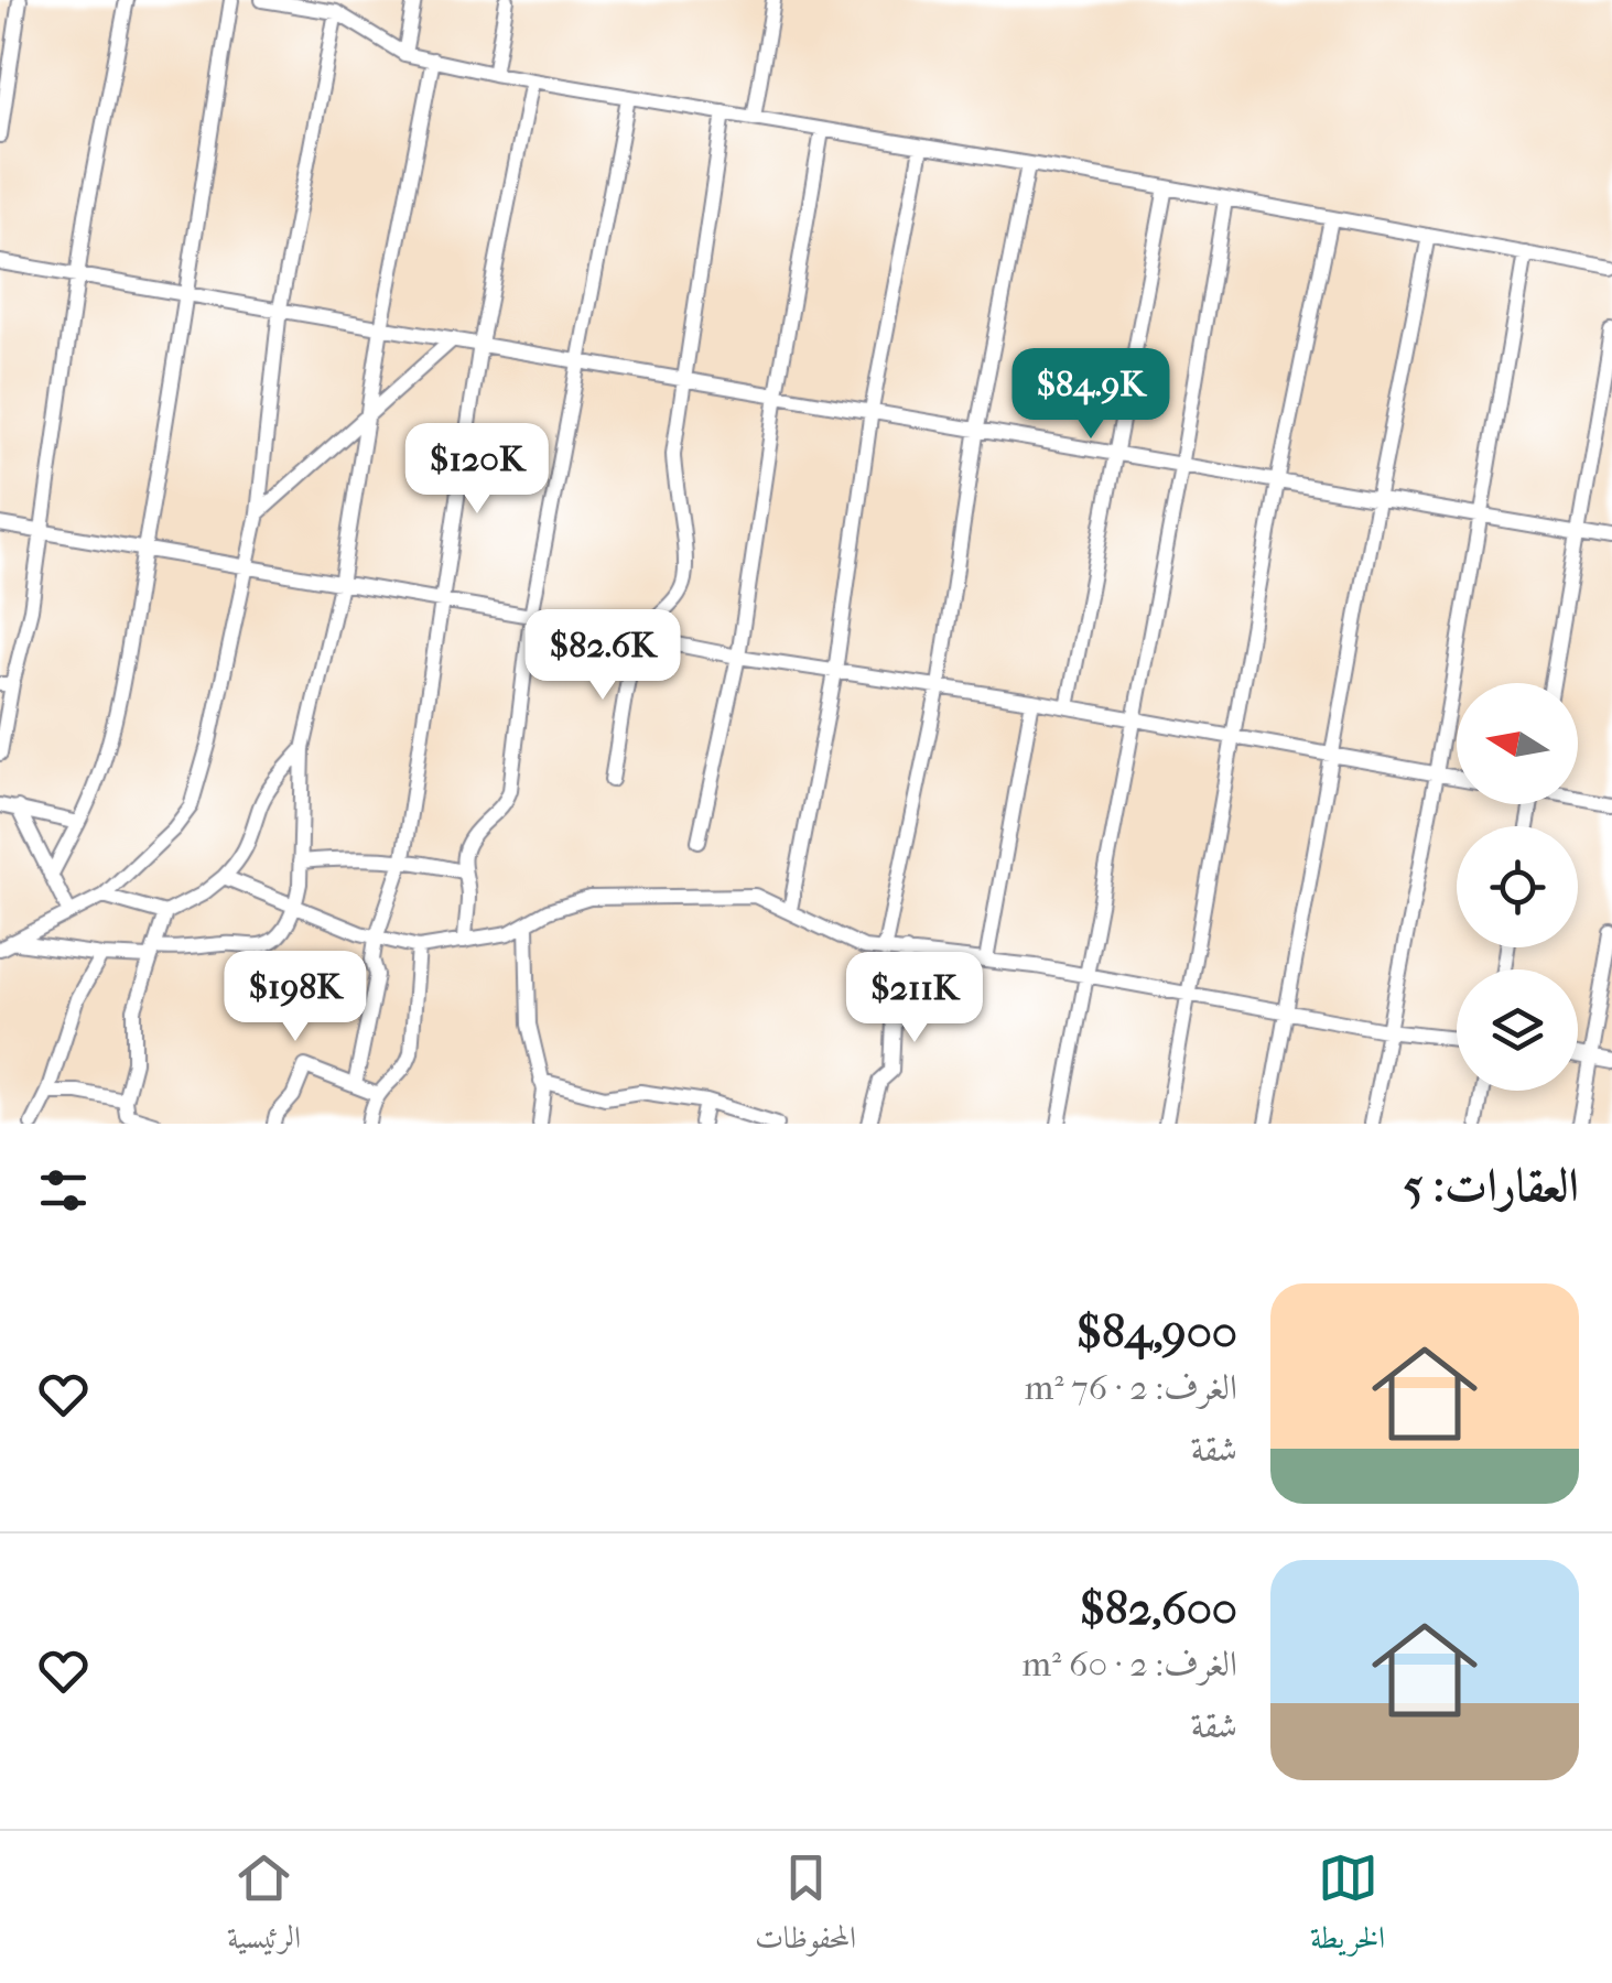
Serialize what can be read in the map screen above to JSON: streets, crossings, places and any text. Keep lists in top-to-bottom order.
{
  "north": "left",
  "page": {
    "price": [
      "$84.9K",
      "$120K",
      "$82.6K",
      "$198K",
      "$211K"
    ],
    "heading": "العقارات: 5",
    "list": [
      {
        "name": "$84,900",
        "note": "الغرف: 2 · 76 m² · شقة"
      },
      {
        "name": "$82,600",
        "note": "الغرف: 2 · 60 m² · شقة"
      }
    ],
    "tabs": ["الخريطة", "المحفوظات", "الرئيسية"]
  }
}
